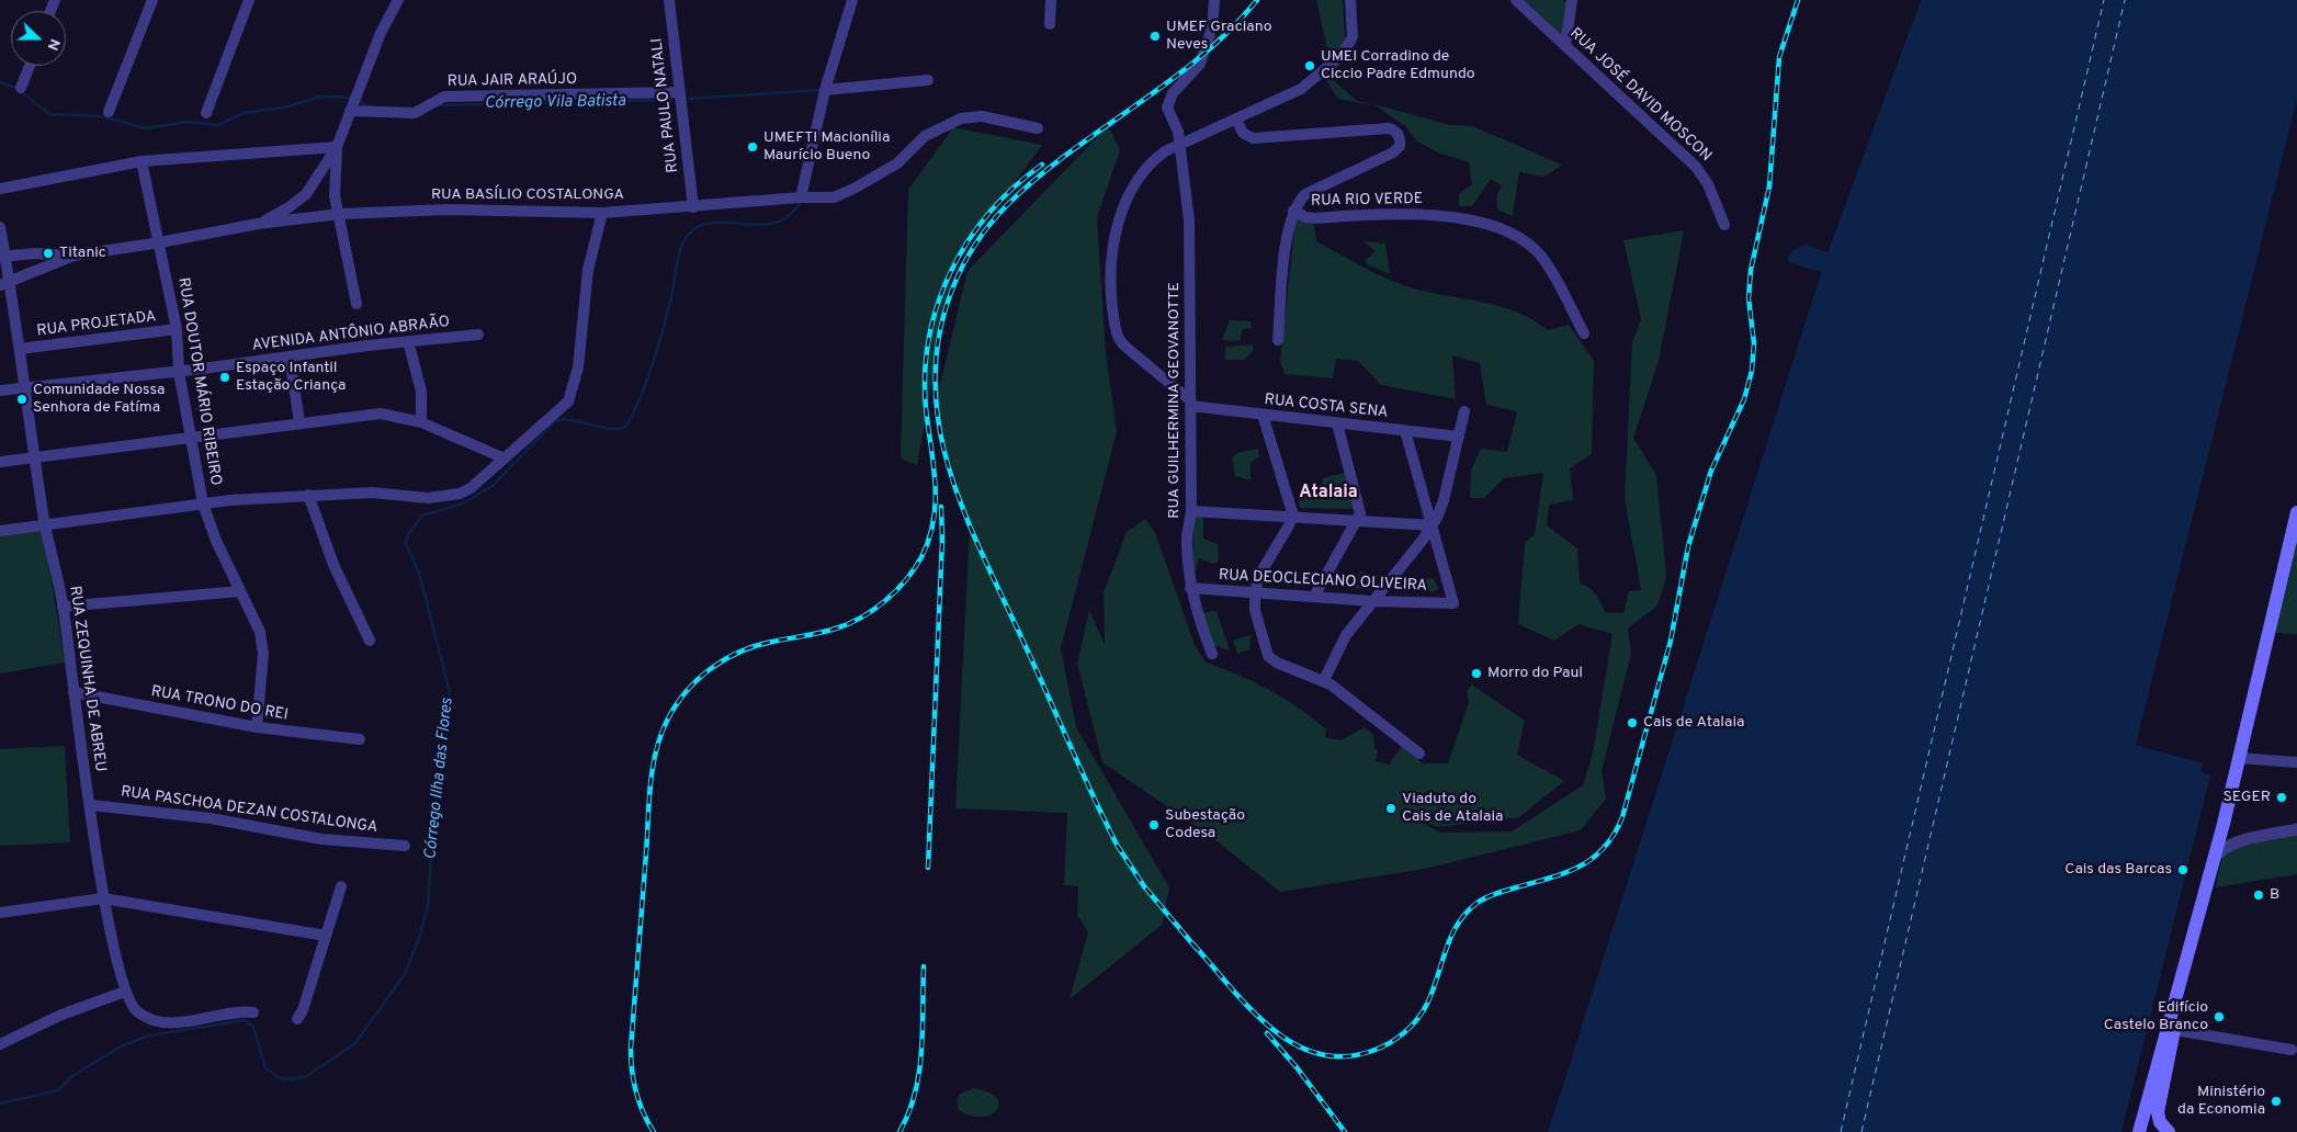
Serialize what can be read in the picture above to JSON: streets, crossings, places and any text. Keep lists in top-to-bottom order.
{
  "streets": {
    "street": [
      "RUA JAIR ARAÚJO",
      "RUA JOSÉ DAVID MOSCON",
      "RUA PAULO NATALI",
      "RUA BASÍLIO COSTALONGA",
      "RUA RIO VERDE",
      "RUA PROJETADA",
      "AVENIDA ANTÔNIO ABRAÃO",
      "RUA DOUTOR MÁRIO RIBEIRO",
      "RUA GUILHERMINA GEOVANOTTE",
      "RUA COSTA SENA",
      "RUA DEOCLECIANO OLIVEIRA",
      "RUA ZEQUINHA DE ABREU",
      "RUA TRONO DO REI",
      "RUA PASCHOA DEZAN COSTALONGA"
    ]
  },
  "crossings": [
    ["RUA JAIR ARAÚJO", "RUA PAULO NATALI"],
    ["RUA PAULO NATALI", "RUA BASÍLIO COSTALONGA"],
    ["RUA BASÍLIO COSTALONGA", "RUA DOUTOR MÁRIO RIBEIRO"],
    ["RUA BASÍLIO COSTALONGA", "RUA ZEQUINHA DE ABREU"],
    ["RUA PROJETADA", "RUA DOUTOR MÁRIO RIBEIRO"],
    ["RUA PROJETADA", "RUA ZEQUINHA DE ABREU"],
    ["AVENIDA ANTÔNIO ABRAÃO", "RUA DOUTOR MÁRIO RIBEIRO"],
    ["AVENIDA ANTÔNIO ABRAÃO", "RUA ZEQUINHA DE ABREU"],
    ["RUA DOUTOR MÁRIO RIBEIRO", "RUA TRONO DO REI"],
    ["RUA GUILHERMINA GEOVANOTTE", "RUA COSTA SENA"],
    ["RUA GUILHERMINA GEOVANOTTE", "RUA DEOCLECIANO OLIVEIRA"],
    ["RUA ZEQUINHA DE ABREU", "RUA TRONO DO REI"],
    ["RUA ZEQUINHA DE ABREU", "RUA PASCHOA DEZAN COSTALONGA"]
  ],
  "districts": ["Atalaia"],
  "water": ["Córrego Vila Batista", "Córrego Ilha das Flores"],
  "places": [
    "UMEF Graciano Neves",
    "UMEI Corradino de Ciccio Padre Edmundo",
    "UMEFTI Macionília Maurício Bueno",
    "Titanic",
    "Espaço Infantil Estação Criança",
    "Comunidade Nossa Senhora de Fatíma",
    "Morro do Paul",
    "Cais de Atalaia",
    "SEGER",
    "Viaduto do Cais de Atalaia",
    "Subestação Codesa",
    "Cais das Barcas",
    "B",
    "Edifício Castelo Branco",
    "Ministério da Economia"
  ],
  "north": "right"
}
